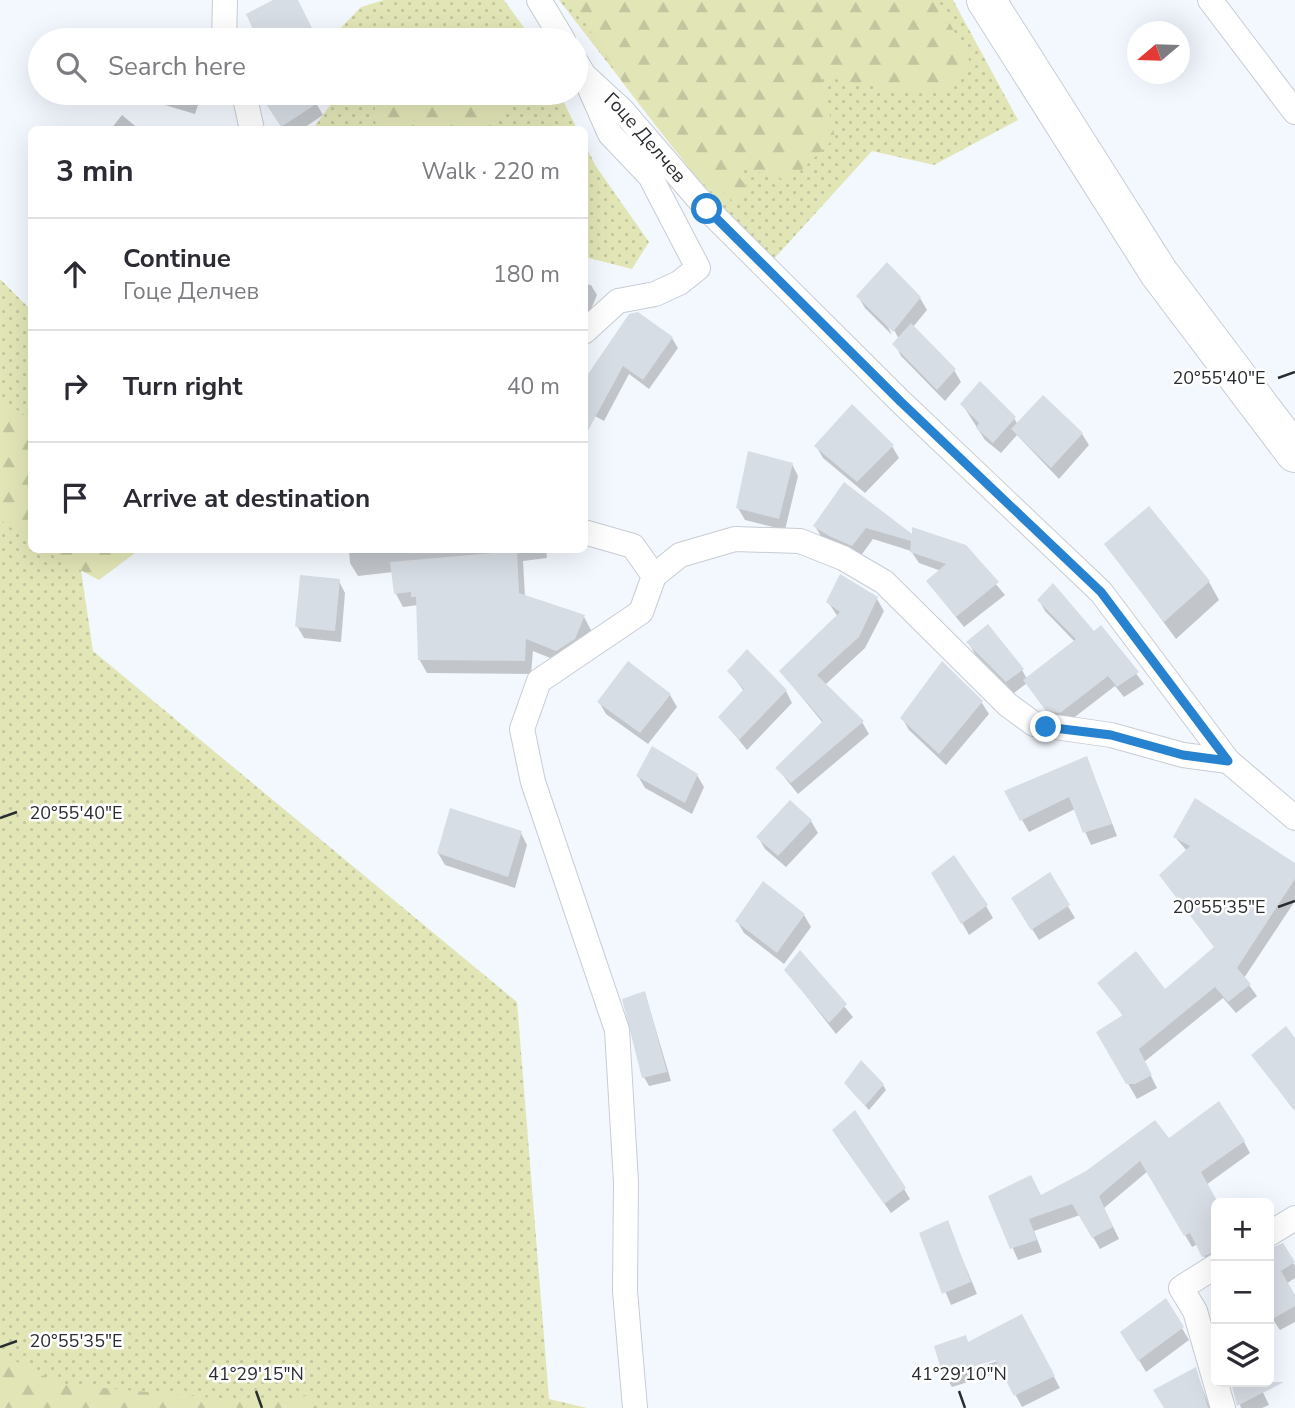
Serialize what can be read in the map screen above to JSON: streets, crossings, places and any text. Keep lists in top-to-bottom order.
{
  "streets": {
    "street": ["Гоце Делчев"]
  },
  "north": "left",
  "page": {
    "search": "Search here",
    "heading": ["3 min", "Walk · 220 m"],
    "list": [
      ["Continue", "Гоце Делчев", "180 m"],
      ["Turn right", "40 m"],
      "Arrive at destination"
    ],
    "map_buttons": ["+", "−"]
  },
  "coordinates": [
    "20°55'40\"E",
    "20°55'35\"E",
    "41°29'15\"N",
    "41°29'10\"N"
  ]
}
